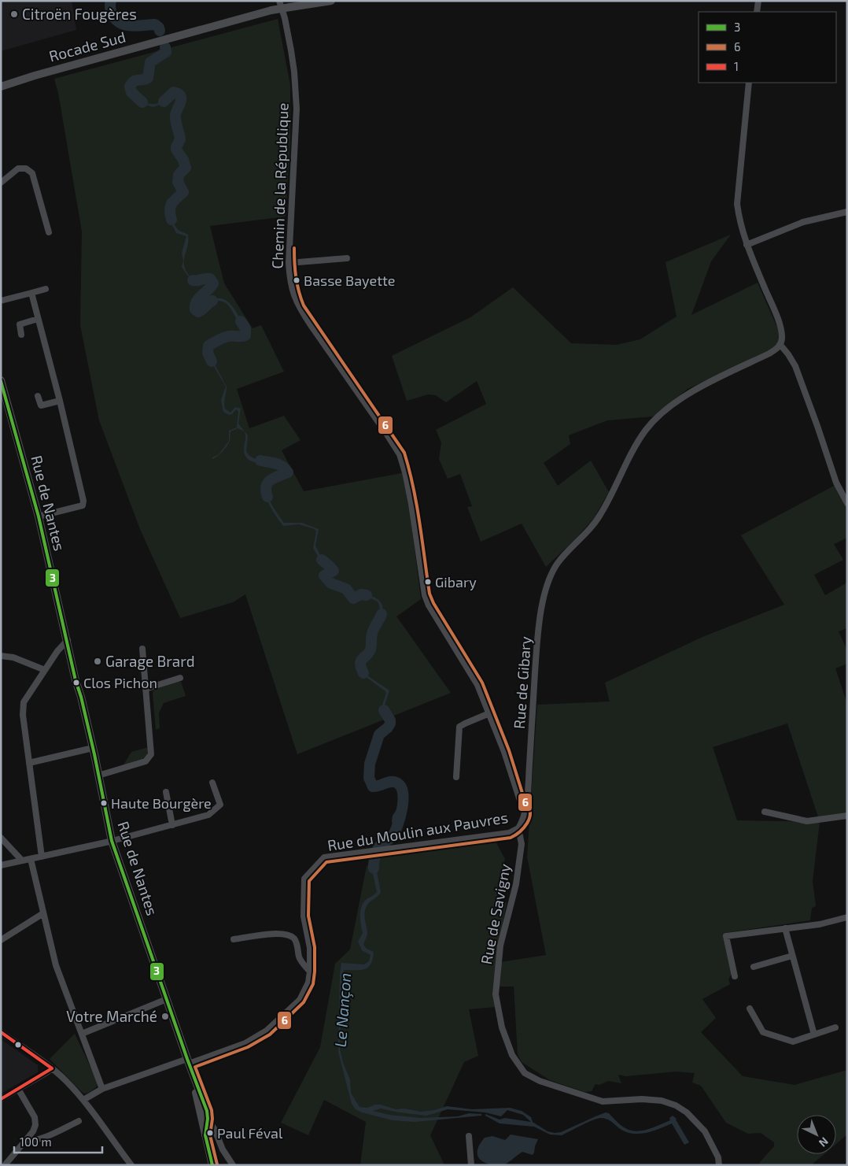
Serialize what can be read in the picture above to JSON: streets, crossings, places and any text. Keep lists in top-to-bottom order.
{
  "streets": {
    "main road": ["Rocade Sud", "Rue de Nantes"],
    "street": [
      "Chemin de la République",
      "Rue de Gibary",
      "Rue du Moulin aux Pauvres",
      "Rue de Savigny"
    ]
  },
  "crossings": [
    ["Chemin de la République", "Rue de Gibary"],
    ["Rue de Nantes", "Rue du Moulin aux Pauvres"],
    ["Rue de Gibary", "Rue du Moulin aux Pauvres"],
    ["Rue de Gibary", "Rue de Savigny"],
    ["Rue du Moulin aux Pauvres", "Rue de Savigny"]
  ],
  "water": ["Le Nançon"],
  "places": [
    "Citroën Fougères",
    "Basse Bayette",
    "Gibary",
    "Garage Brard",
    "Clos Pichon",
    "Haute Bourgère",
    "Votre Marché",
    "Paul Féval"
  ],
  "lines": ["transit line 6", "transit line 3", "transit line 1"],
  "legend": ["3", "6", "1"],
  "scale_bar": "100 m",
  "north": "bottom right"
}
